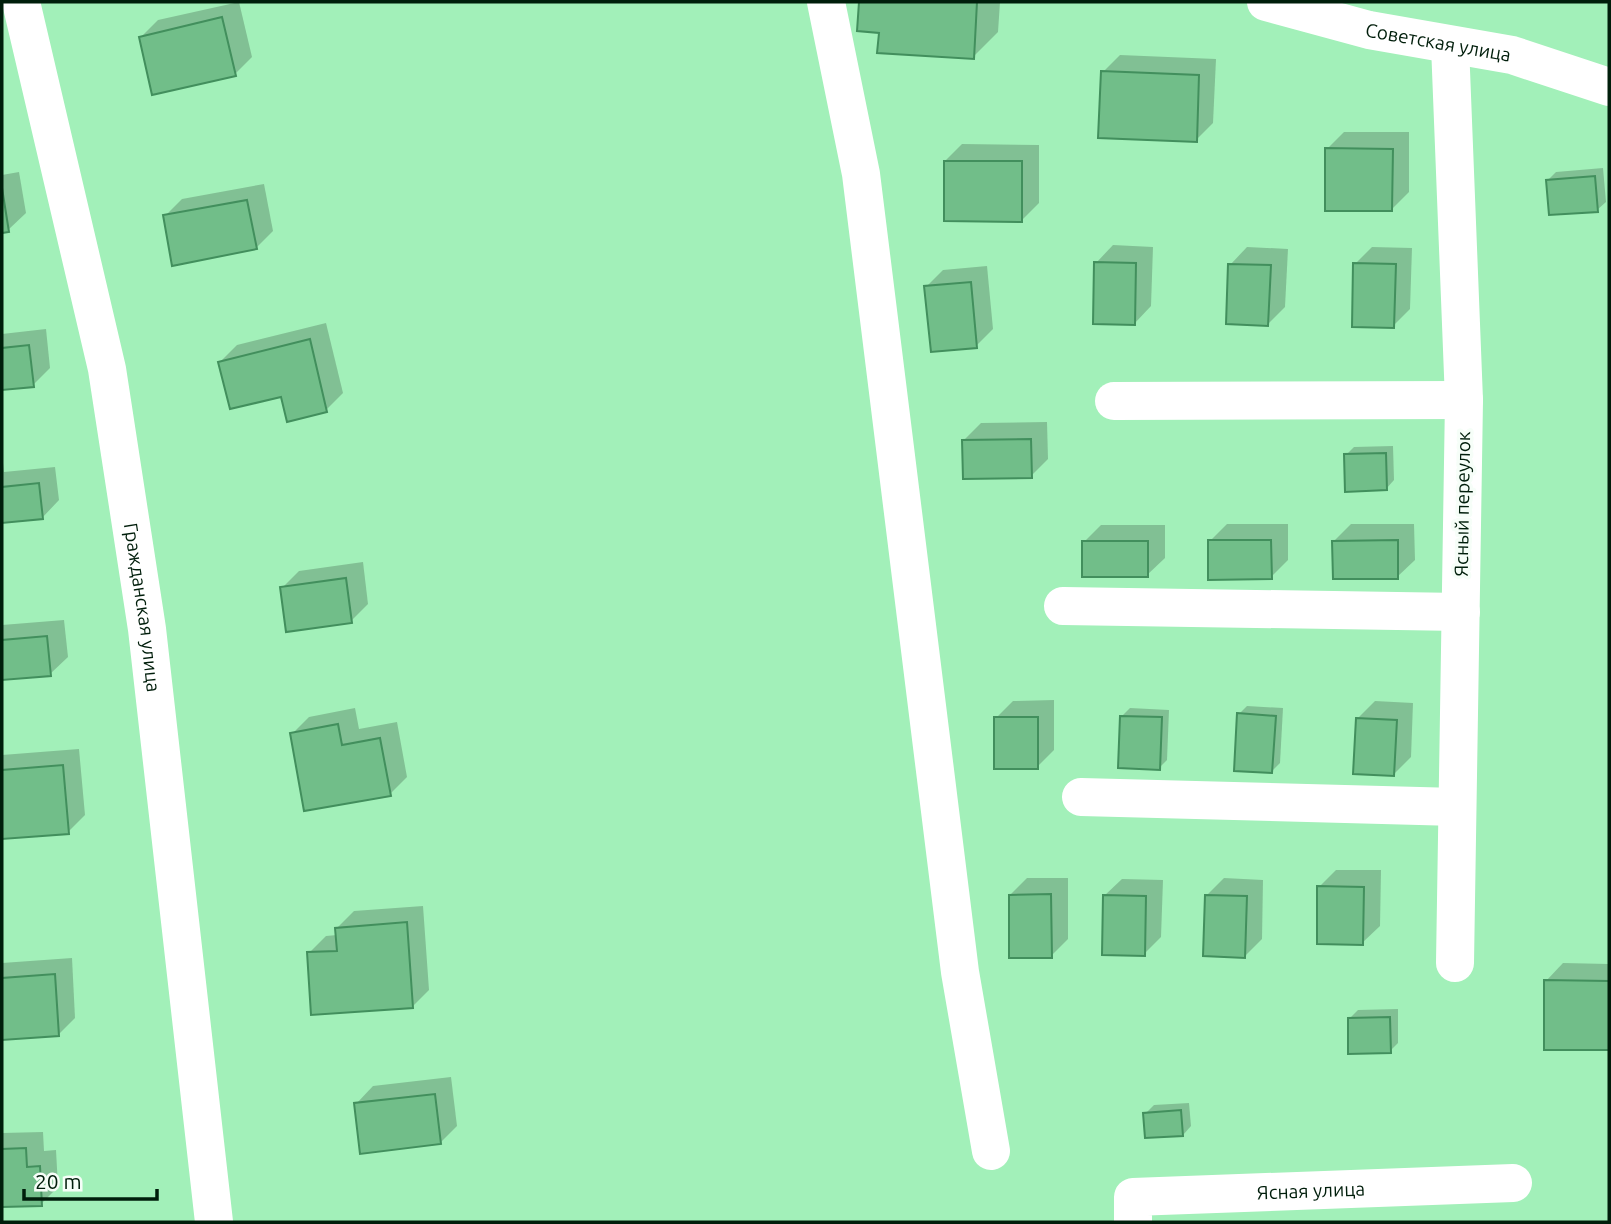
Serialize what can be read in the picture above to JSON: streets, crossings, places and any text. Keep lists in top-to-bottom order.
{
  "streets": {
    "street": [
      "Советская улица",
      "Ясный переулок",
      "Гражданская улица",
      "Ясная улица"
    ]
  },
  "crossings": [
    ["Советская улица", "Ясный переулок"]
  ],
  "scale_bar": "20 m"
}
